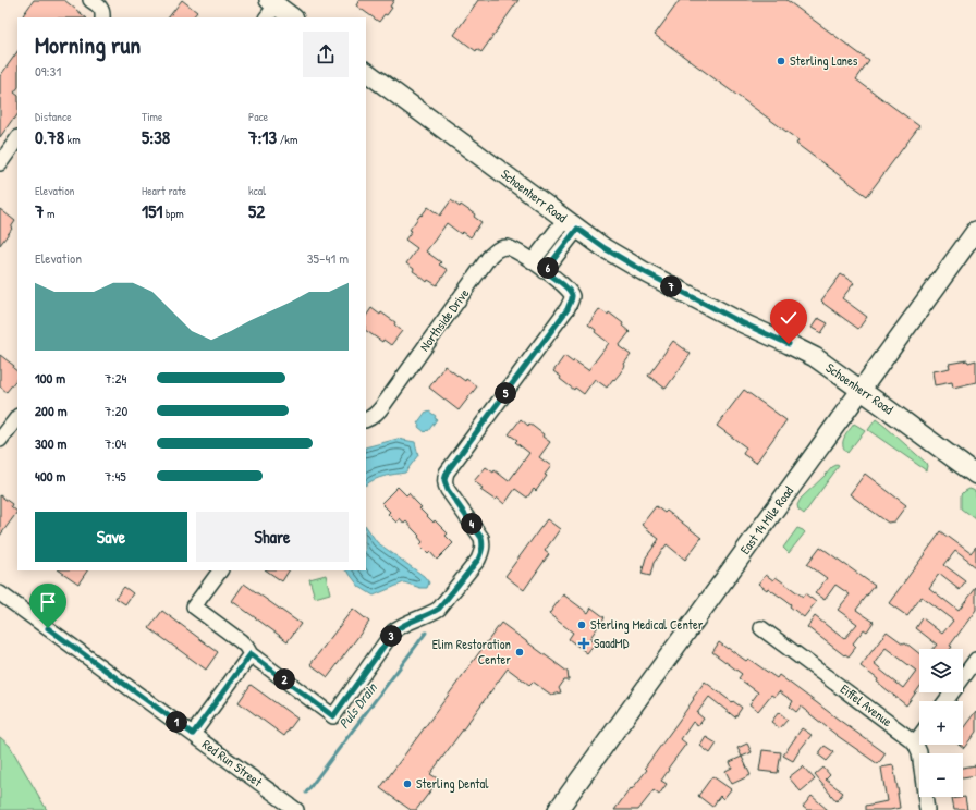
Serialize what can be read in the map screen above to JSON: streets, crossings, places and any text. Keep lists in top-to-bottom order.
{
  "streets": {
    "main road": ["Schoenherr Road", "East 14 Mile Road"],
    "street": ["Northside Drive", "Eiffel Avenue", "Red Run Street"]
  },
  "crossings": [
    ["Schoenherr Road", "East 14 Mile Road"]
  ],
  "water": ["Puls Drain"],
  "places": {
    "other": [
      "Sterling Lanes",
      "Sterling Medical Center",
      "Elim Restoration Center",
      "Sterling Dental"
    ],
    "health": ["SaadMD"]
  },
  "page": {
    "heading": ["Morning run", "09:31"],
    "stats": [
      ["Distance", "0.78 km"],
      ["Time", "5:38"],
      ["Pace", "7:13 /km"],
      ["Elevation", "7 m"],
      ["Heart rate", "151 bpm"],
      ["kcal", "52"]
    ],
    "chart": ["Elevation", "35–41 m"],
    "pins": [
      "6",
      "7",
      "5",
      "4",
      "3",
      "2",
      "1"
    ],
    "list": [
      {
        "name": "100 m",
        "note": "7:24"
      },
      {
        "name": "200 m",
        "note": "7:20"
      },
      {
        "name": "300 m",
        "note": "7:04"
      },
      {
        "name": "400 m",
        "note": "7:45"
      }
    ],
    "buttons": ["Save", "Share"],
    "map_buttons": ["+", "−"]
  }
}
